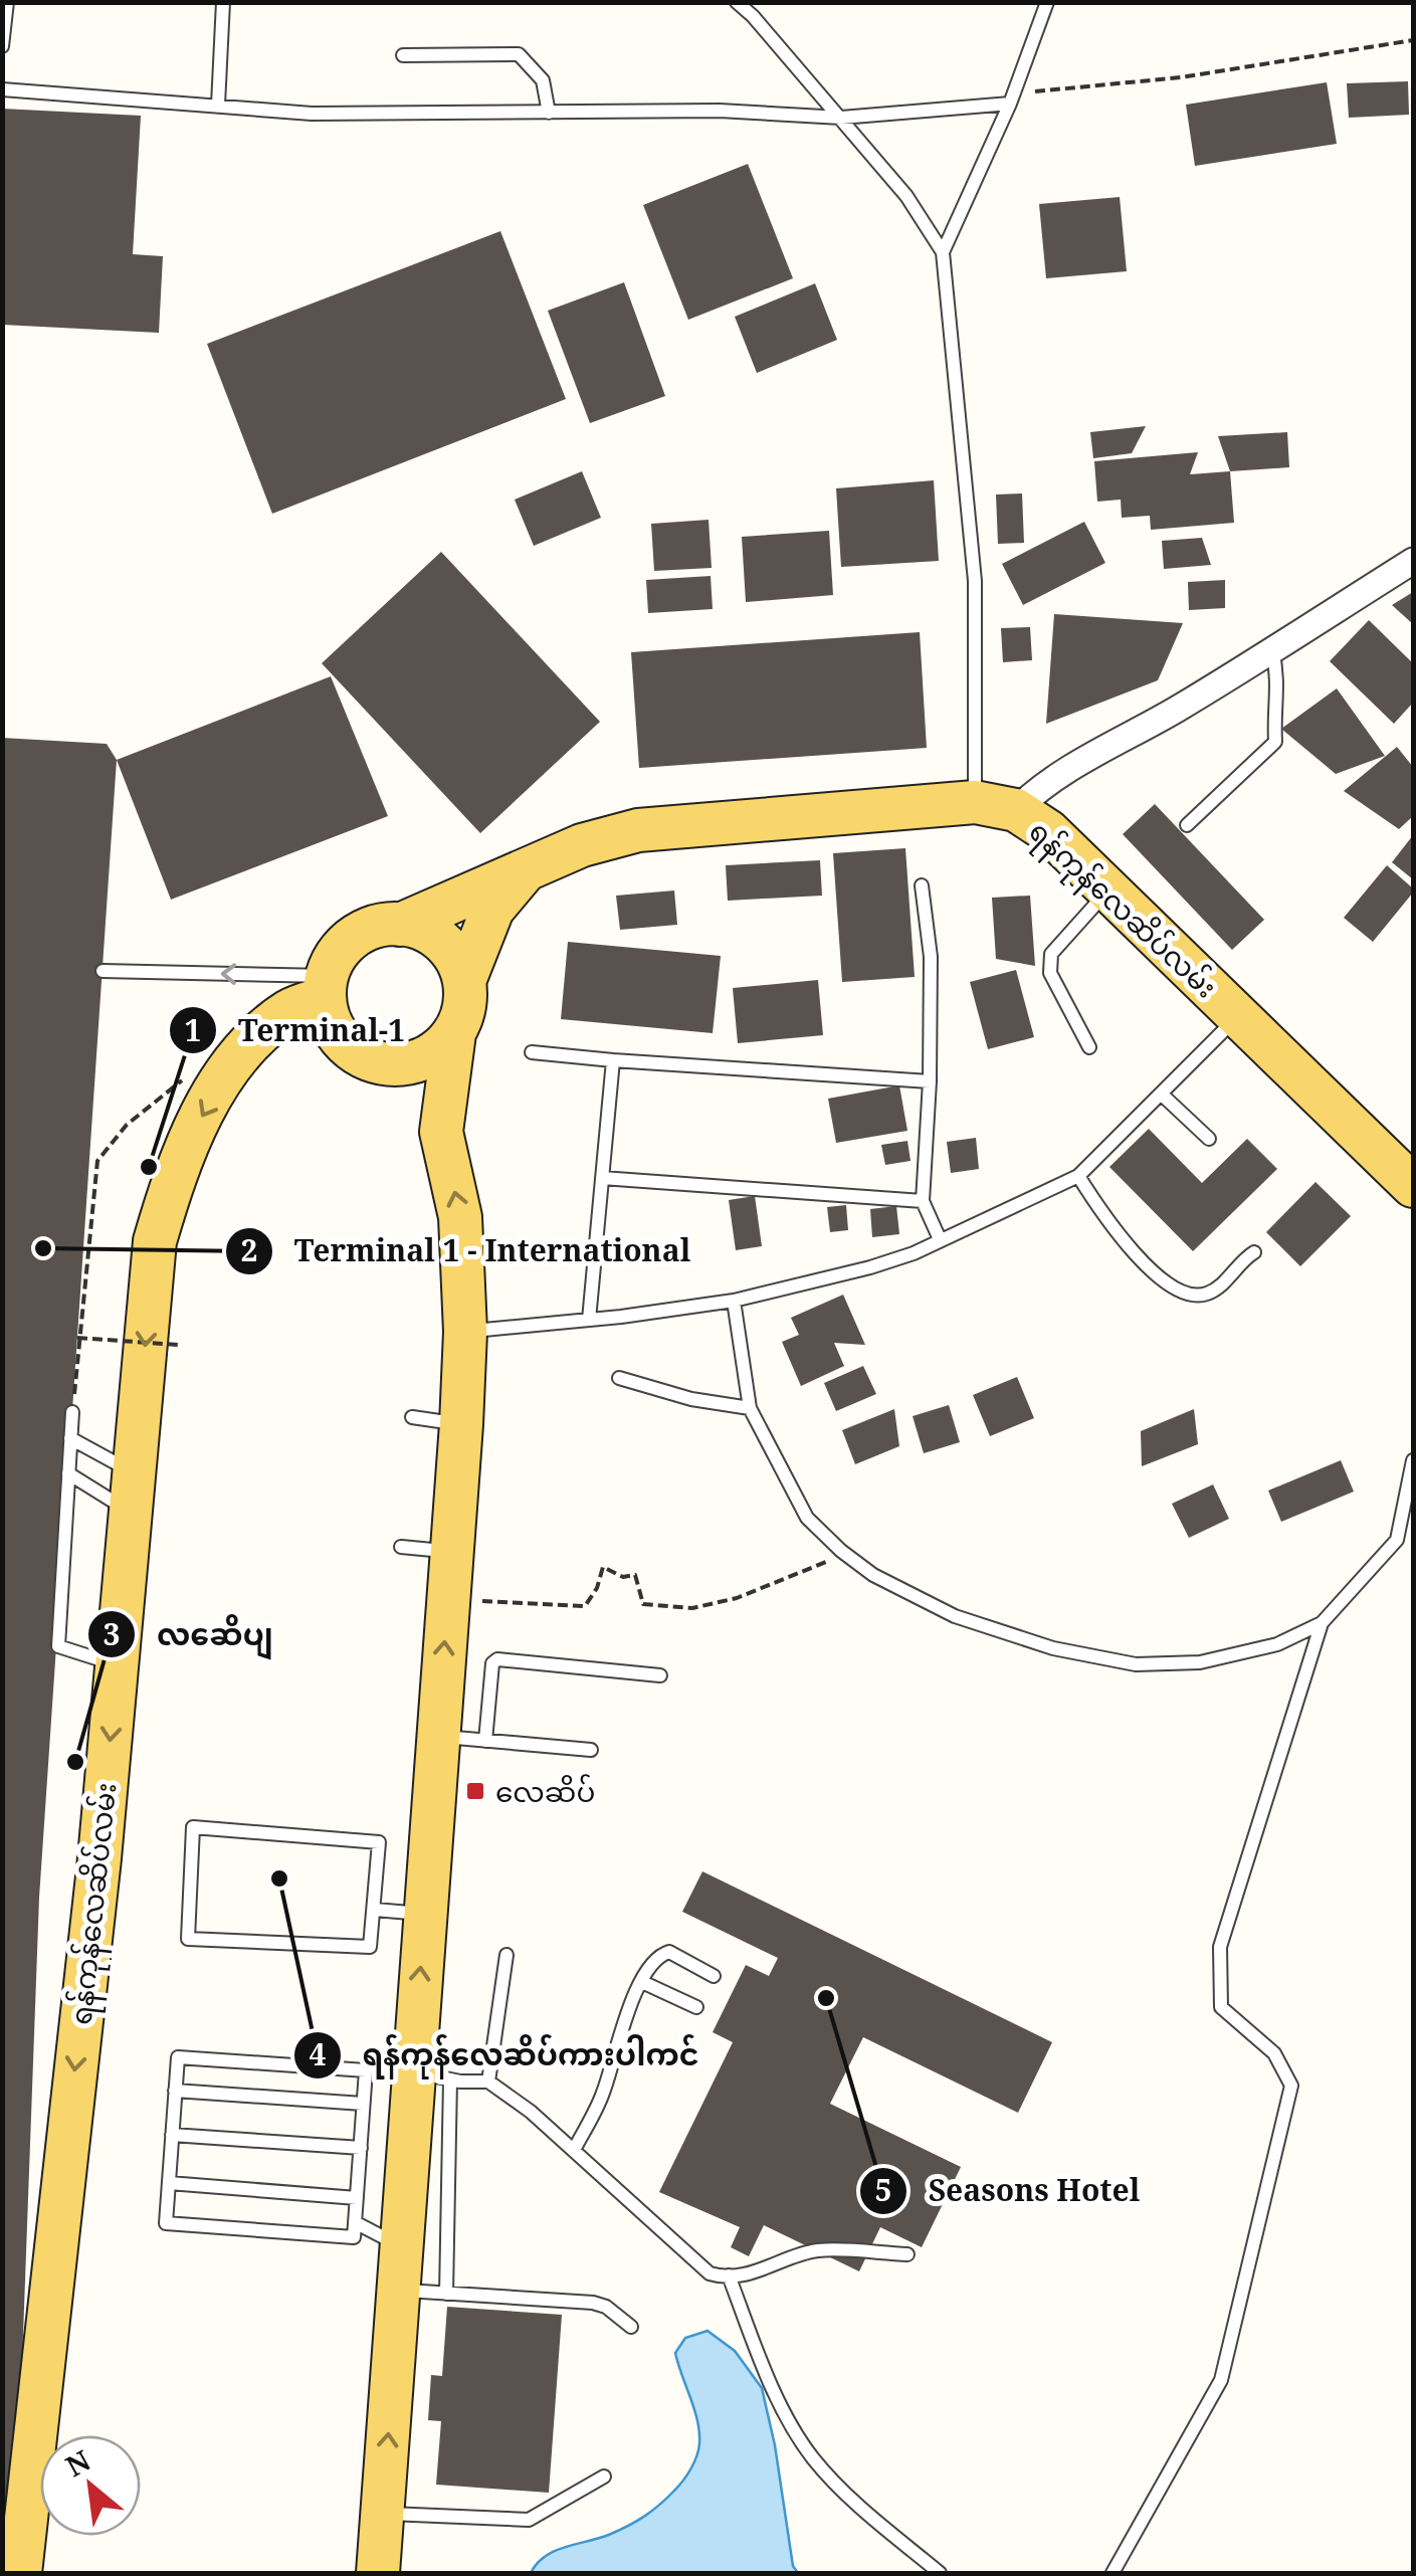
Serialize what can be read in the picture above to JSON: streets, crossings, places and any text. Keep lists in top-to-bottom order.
{
  "streets": {
    "main road": ["ရန်ကုန်လေဆိပ်လမ်း"]
  },
  "places": {
    "other": [
      "Terminal-1",
      "Terminal 1 - International",
      "လဆေိပျ",
      "ရန်ကုန်လေဆိပ်ကားပါကင်",
      "Seasons Hotel"
    ],
    "transit": ["လေဆိပ်"]
  },
  "north": "top left"
}
